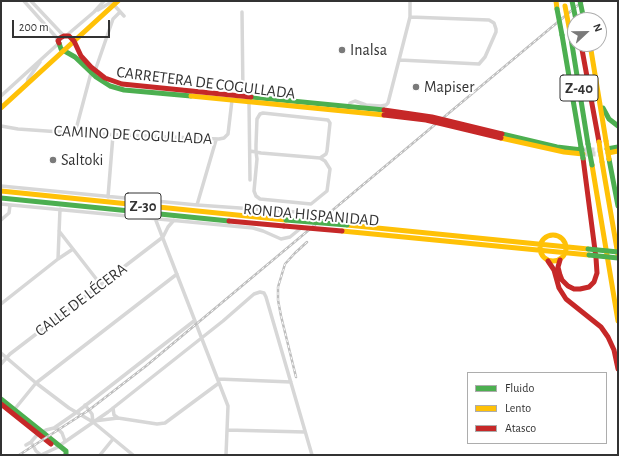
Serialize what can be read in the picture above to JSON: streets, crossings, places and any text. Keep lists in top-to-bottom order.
{
  "streets": {
    "main road": [
      "CARRETERA DE COGULLADA",
      "Z-40",
      "Z-30",
      "RONDA HISPANIDAD"
    ],
    "street": ["CAMINO DE COGULLADA", "CALLE DE LÉCERA"]
  },
  "crossings": [
    ["CARRETERA DE COGULLADA", "CAMINO DE COGULLADA"],
    ["Z-40", "RONDA HISPANIDAD"]
  ],
  "places": ["Inalsa", "Mapiser", "Saltoki"],
  "legend": ["Fluido", "Lento", "Atasco"],
  "scale_bar": "200 m",
  "north": "right"
}
